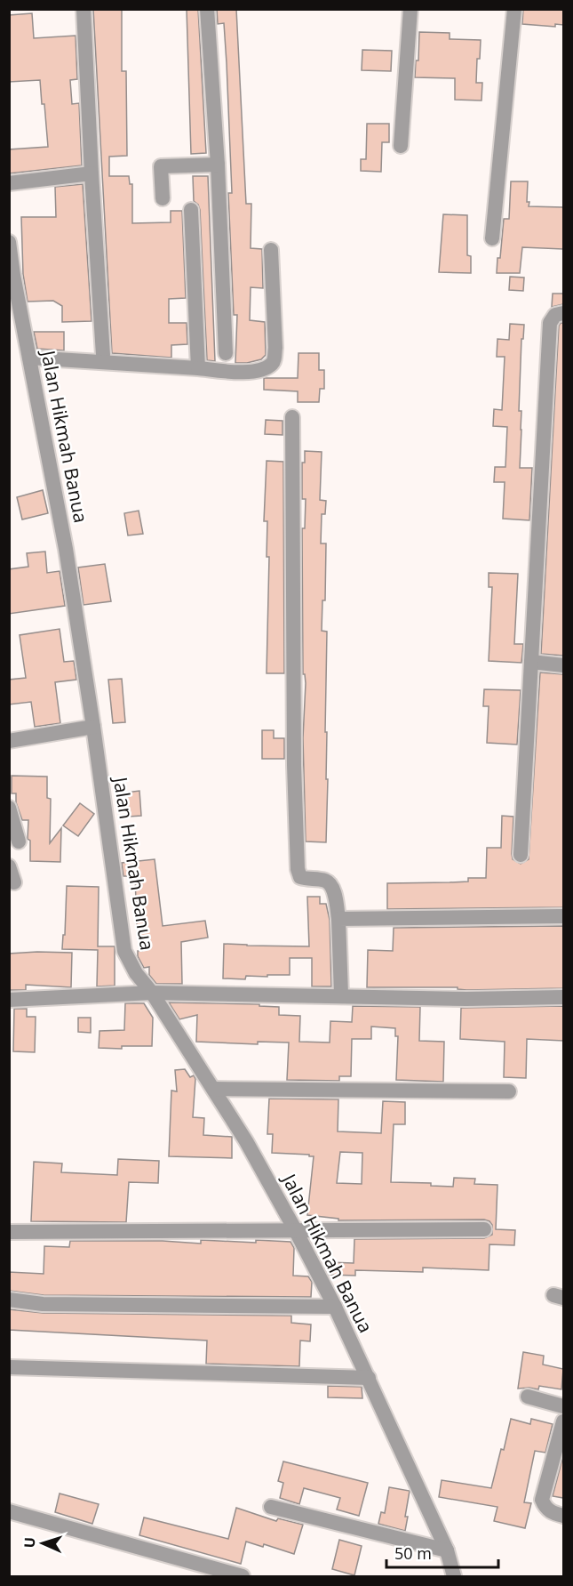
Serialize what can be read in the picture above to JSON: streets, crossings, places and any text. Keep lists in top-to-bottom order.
{
  "streets": {
    "street": ["Jalan Hikmah Banua"]
  },
  "scale_bar": "50 m",
  "north": "left"
}
